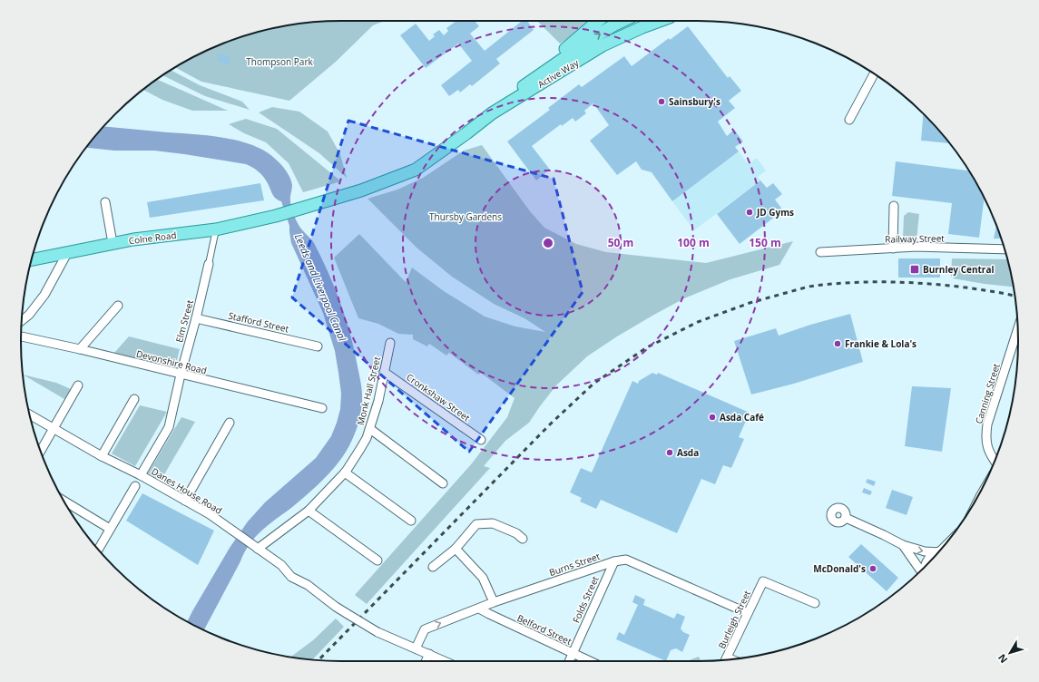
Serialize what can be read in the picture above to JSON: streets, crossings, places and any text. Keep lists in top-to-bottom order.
{
  "streets": {
    "main road": ["Active Way", "Colne Road"],
    "street": [
      "Railway Street",
      "Elm Street",
      "Stafford Street",
      "Devonshire Road",
      "Monk Hall Street",
      "Canning Street",
      "Cronkshaw Street",
      "Danes House Road",
      "Burns Street",
      "Folds Street",
      "Burleigh Street",
      "Belford Street"
    ]
  },
  "crossings": [
    ["Active Way", "Colne Road"],
    ["Colne Road", "Elm Street"],
    ["Elm Street", "Stafford Street"],
    ["Elm Street", "Devonshire Road"],
    ["Elm Street", "Danes House Road"],
    ["Monk Hall Street", "Cronkshaw Street"],
    ["Monk Hall Street", "Danes House Road"],
    ["Danes House Road", "Burns Street"],
    ["Burns Street", "Folds Street"],
    ["Burns Street", "Burleigh Street"],
    ["Burns Street", "Belford Street"],
    ["Folds Street", "Belford Street"]
  ],
  "water": ["Leeds and Liverpool Canal"],
  "parks": ["Thompson Park", "Thursby Gardens"],
  "places": {
    "other": [
      "Sainsbury's",
      "JD Gyms",
      "Frankie & Lola's",
      "Asda Café",
      "Asda",
      "McDonald's"
    ],
    "transit": ["Burnley Central"]
  },
  "north": "bottom left",
  "rings": ["50 m", "100 m", "150 m"]
}
